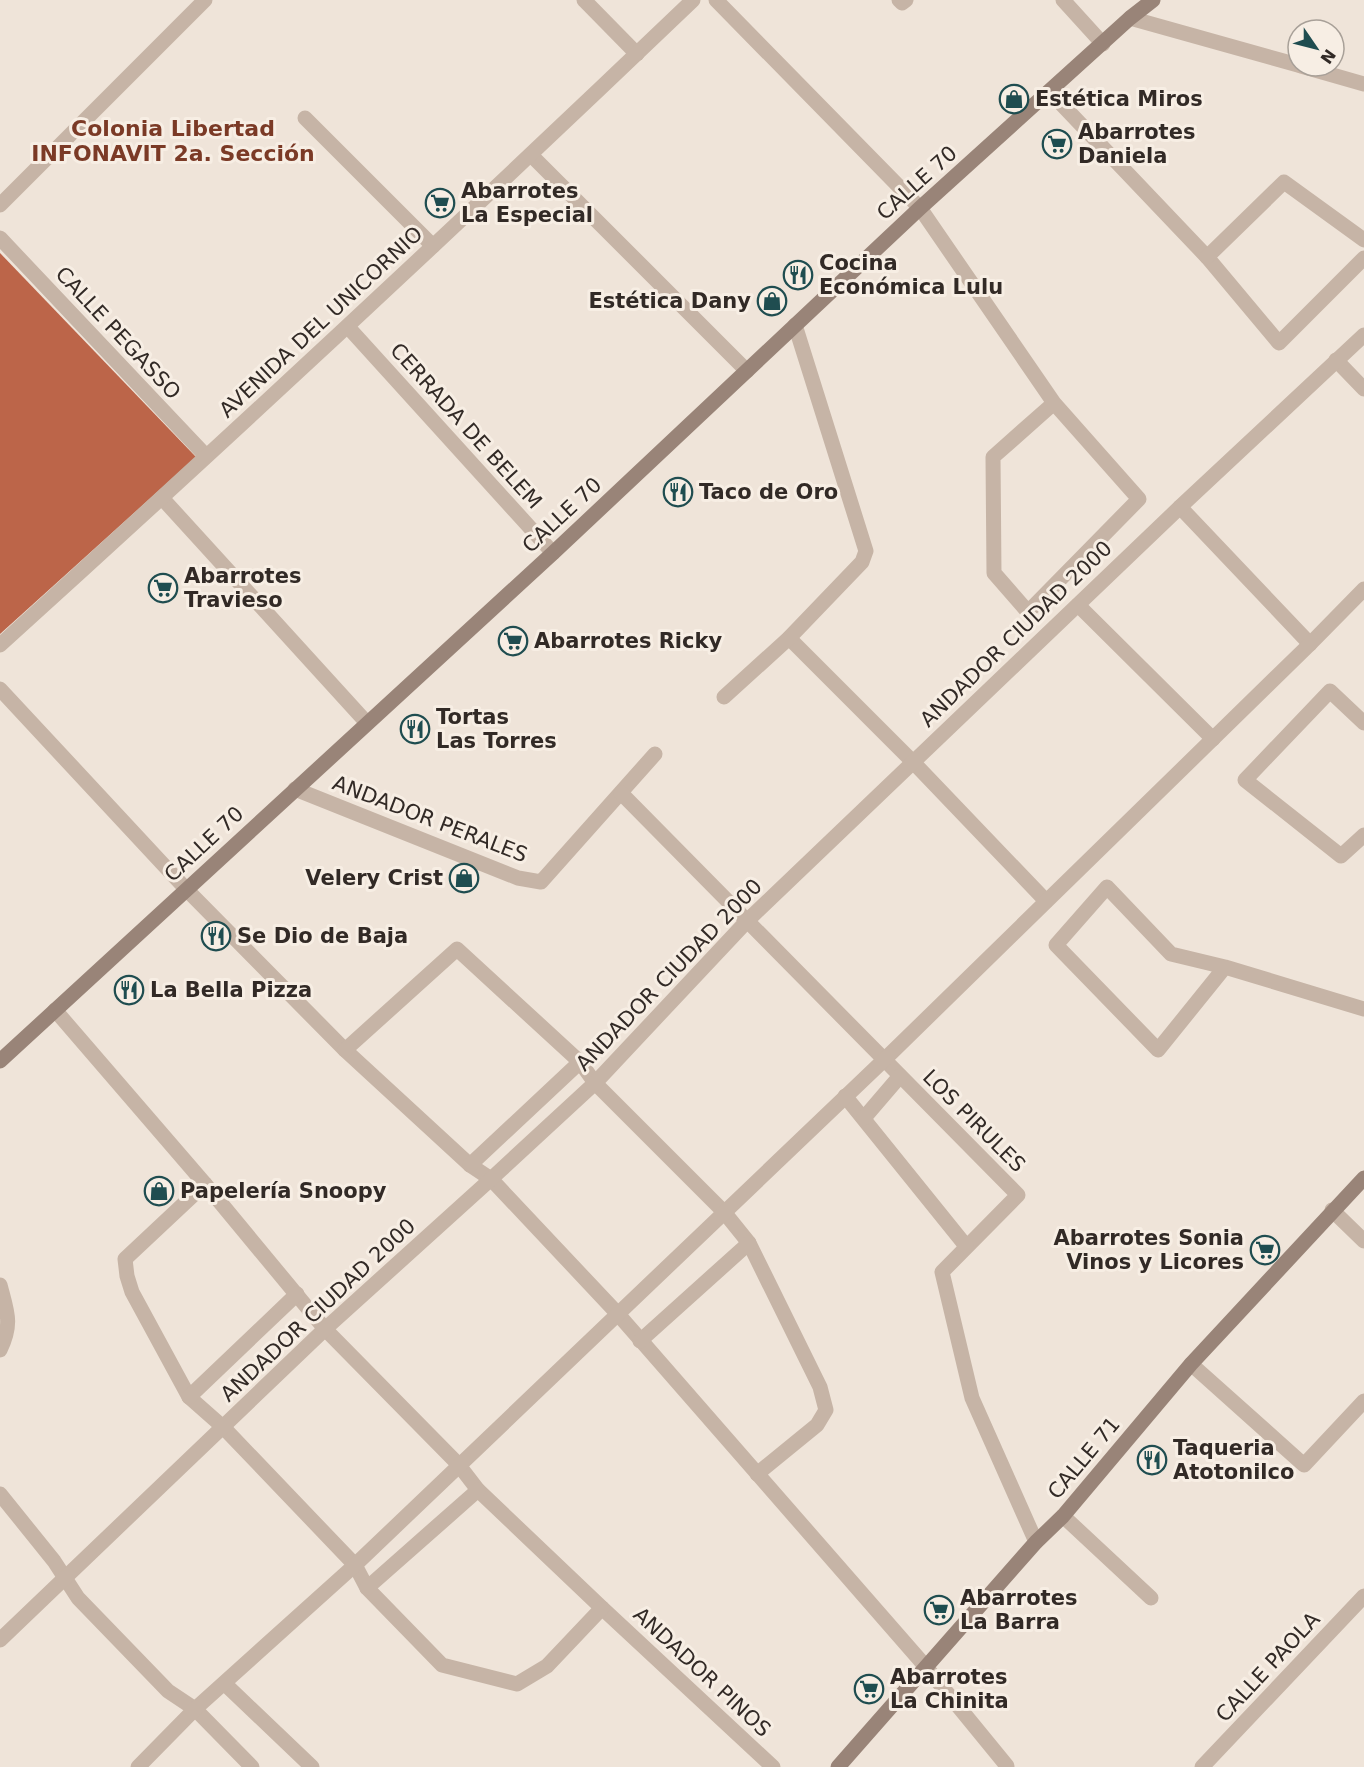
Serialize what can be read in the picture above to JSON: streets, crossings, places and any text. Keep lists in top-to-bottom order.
{
  "streets": {
    "street": [
      "CALLE 70",
      "AVENIDA DEL UNICORNIO",
      "CALLE PEGASSO",
      "CERRADA DE BELEM",
      "ANDADOR CIUDAD 2000",
      "ANDADOR PERALES",
      "LOS PIRULES",
      "CALLE 71",
      "CALLE PAOLA",
      "ANDADOR PINOS"
    ]
  },
  "crossings": [
    ["CALLE 70", "CERRADA DE BELEM"],
    ["CALLE 70", "ANDADOR PERALES"],
    ["CALLE 70", "ANDADOR PINOS"],
    ["AVENIDA DEL UNICORNIO", "CALLE PEGASSO"],
    ["AVENIDA DEL UNICORNIO", "CERRADA DE BELEM"],
    ["ANDADOR CIUDAD 2000", "LOS PIRULES"],
    ["ANDADOR CIUDAD 2000", "ANDADOR PINOS"],
    ["LOS PIRULES", "CALLE 71"]
  ],
  "districts": ["Colonia Libertad INFONAVIT 2a. Sección"],
  "places": {
    "shop": [
      "Estética Miros",
      "Estética Dany",
      "Velery Crist",
      "Papelería Snoopy"
    ],
    "supermarket": [
      "Abarrotes Daniela",
      "Abarrotes La Especial",
      "Abarrotes Travieso",
      "Abarrotes Ricky",
      "Abarrotes Sonia Vinos y Licores",
      "Abarrotes La Barra",
      "Abarrotes La Chinita"
    ],
    "restaurant": [
      "Cocina Económica Lulu",
      "Taco de Oro",
      "Tortas Las Torres",
      "Se Dio de Baja",
      "La Bella Pizza",
      "Taqueria Atotonilco"
    ]
  },
  "north": "bottom right"
}
